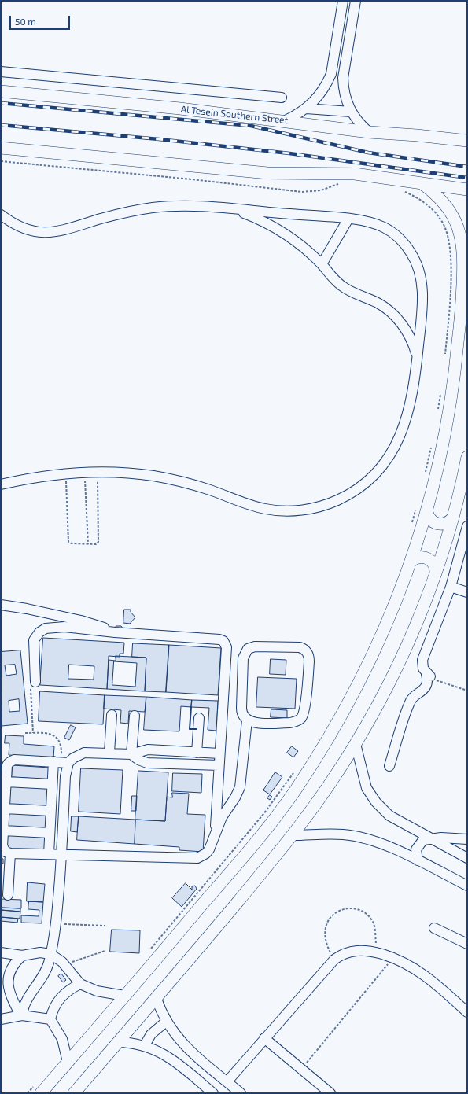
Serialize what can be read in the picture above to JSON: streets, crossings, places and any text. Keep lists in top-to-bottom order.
{
  "streets": {
    "main road": ["Al Tesein Southern Street"]
  },
  "scale_bar": "50 m"
}
